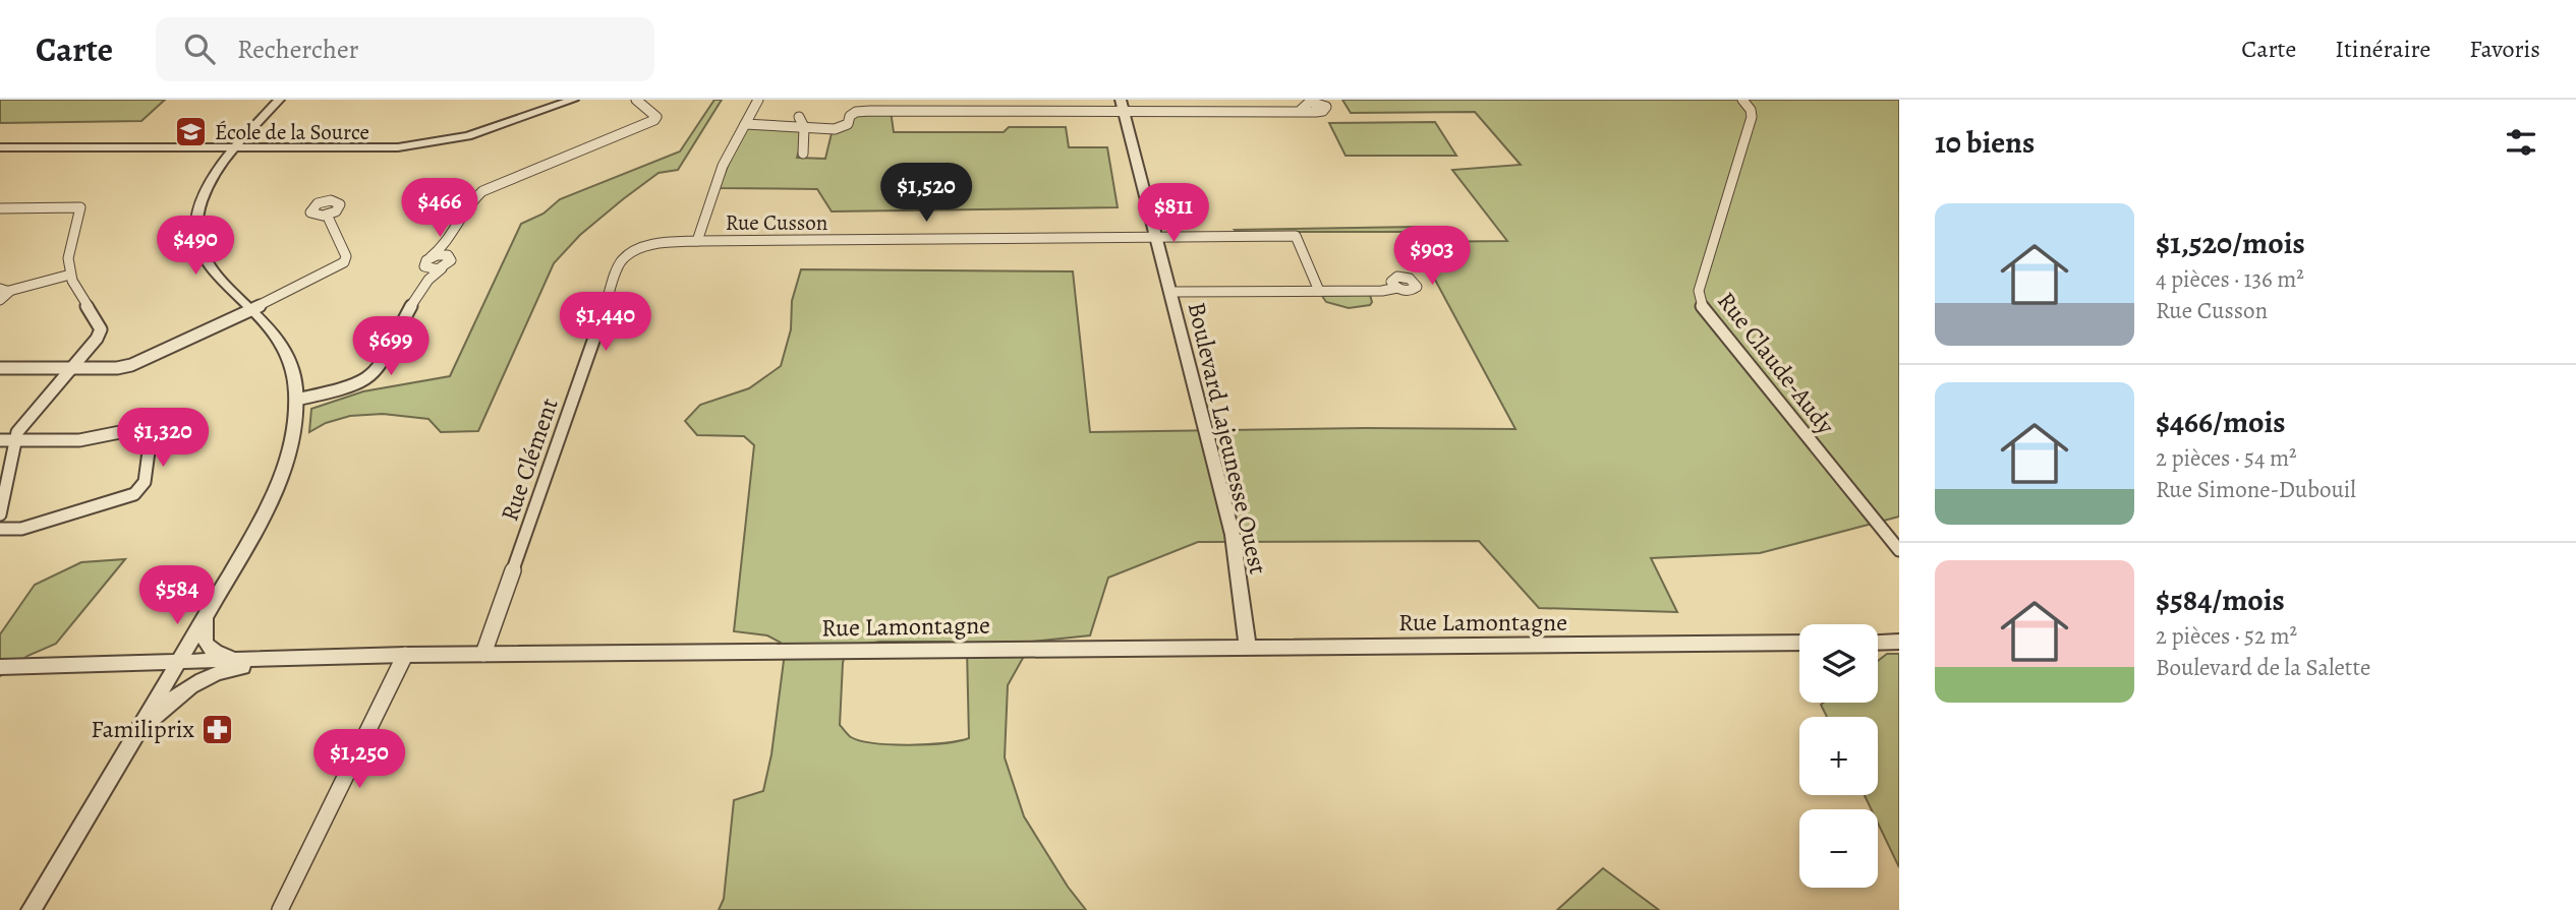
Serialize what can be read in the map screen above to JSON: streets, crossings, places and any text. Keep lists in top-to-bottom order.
{
  "streets": {
    "street": [
      "Rue Cusson",
      "Rue Claude-Audy",
      "Boulevard Lajeunesse Ouest",
      "Rue Clément",
      "Rue Lamontagne"
    ]
  },
  "crossings": [
    ["Rue Cusson", "Boulevard Lajeunesse Ouest"],
    ["Rue Cusson", "Rue Clément"],
    ["Boulevard Lajeunesse Ouest", "Rue Lamontagne"],
    ["Rue Clément", "Rue Lamontagne"]
  ],
  "places": {
    "school or university": ["École de la Source"],
    "pharmacy": ["Familiprix"]
  },
  "page": {
    "header": "Carte",
    "search": "Rechercher",
    "nav": ["Carte", "Itinéraire", "Favoris"],
    "heading": "10 biens",
    "price": [
      "$1,520",
      "$466",
      "$811",
      "$490",
      "$903",
      "$1,440",
      "$699",
      "$1,320",
      "$584",
      "$1,250"
    ],
    "list": [
      {
        "name": "$1,520/mois",
        "note": "4 pièces · 136 m² · Rue Cusson"
      },
      {
        "name": "$466/mois",
        "note": "2 pièces · 54 m² · Rue Simone-Dubouil"
      },
      {
        "name": "$584/mois",
        "note": "2 pièces · 52 m² · Boulevard de la Salette"
      }
    ],
    "map_buttons": ["+", "−"]
  }
}
